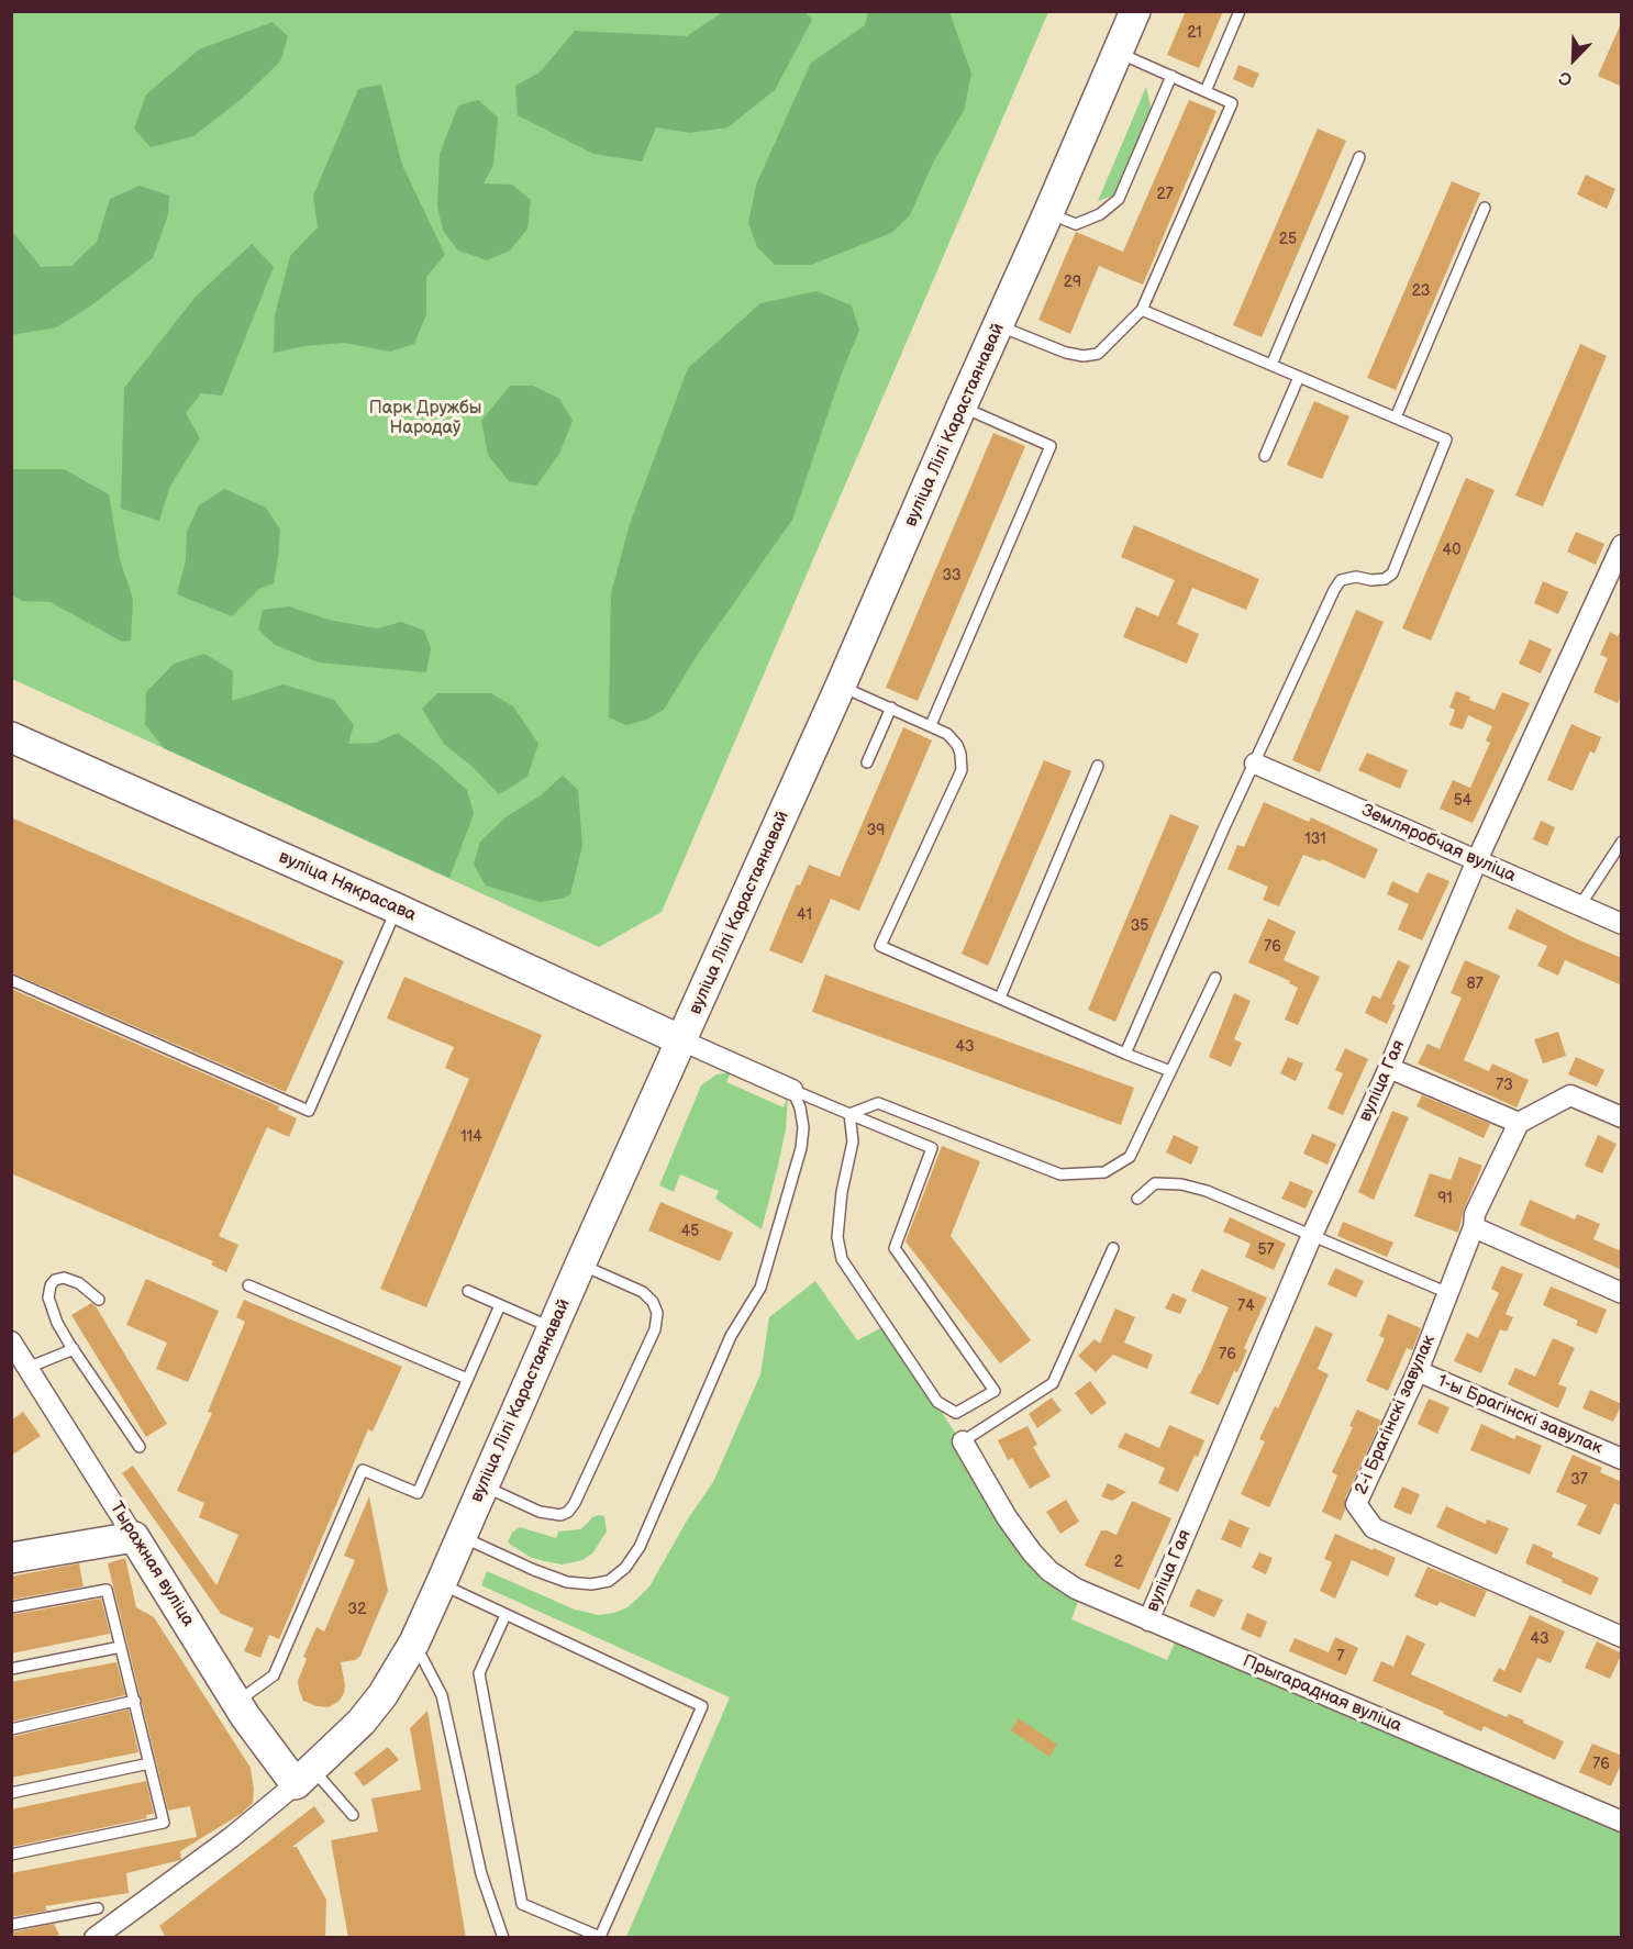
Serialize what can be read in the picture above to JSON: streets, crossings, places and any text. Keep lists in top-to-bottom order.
{
  "streets": {
    "main road": ["вуліца Лілі Карастаянавай", "вуліца Някрасава", "Тыражная вуліца"],
    "street": [
      "Земляробчая вуліца",
      "вуліца Гая",
      "2-і Брагінскі завулак",
      "1-ы Брагінскі завулак",
      "Прыгарадная вуліца"
    ]
  },
  "crossings": [
    ["вуліца Лілі Карастаянавай", "вуліца Някрасава"],
    ["вуліца Лілі Карастаянавай", "Тыражная вуліца"],
    ["Земляробчая вуліца", "вуліца Гая"],
    ["вуліца Гая", "Прыгарадная вуліца"],
    ["2-і Брагінскі завулак", "1-ы Брагінскі завулак"]
  ],
  "parks": ["Парк Дружбы Народаў"],
  "house_numbers": [
    "21",
    "27",
    "25",
    "29",
    "23",
    "40",
    "33",
    "54",
    "39",
    "131",
    "41",
    "35",
    "76",
    "87",
    "43",
    "73",
    "114",
    "91",
    "45",
    "57",
    "74",
    "76",
    "37",
    "2",
    "32",
    "43",
    "7",
    "76"
  ],
  "north": "bottom left"
}
